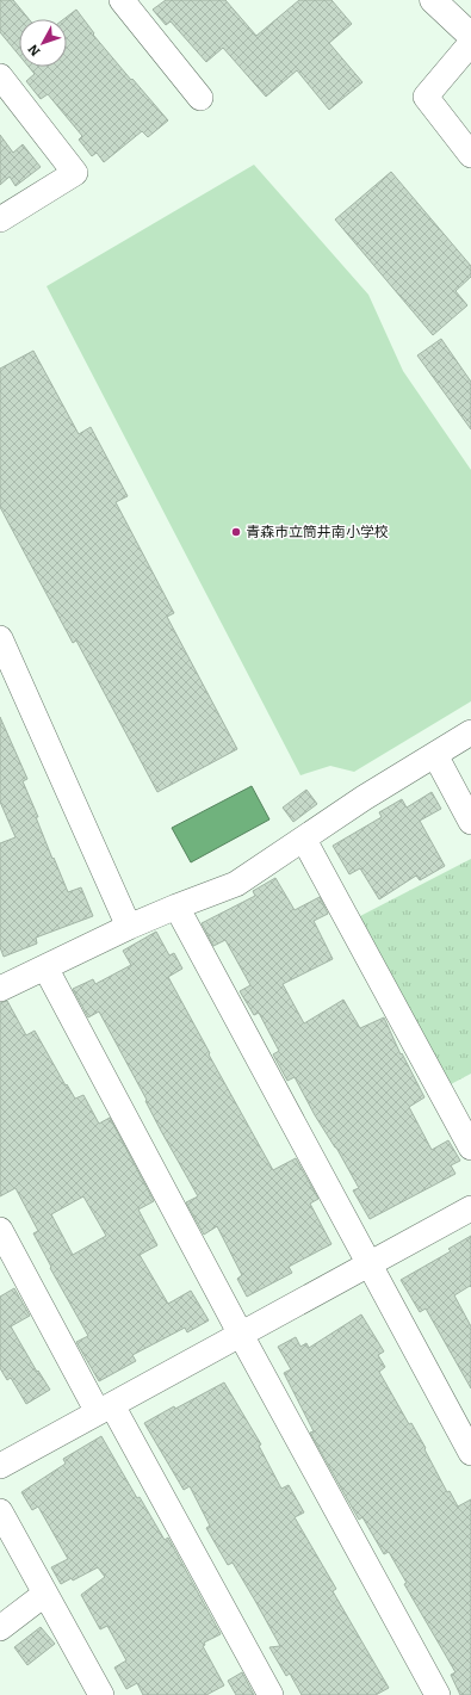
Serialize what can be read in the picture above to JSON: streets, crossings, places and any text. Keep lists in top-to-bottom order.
{
  "places": ["青森市立筒井南小学校"],
  "north": "bottom left"
}
